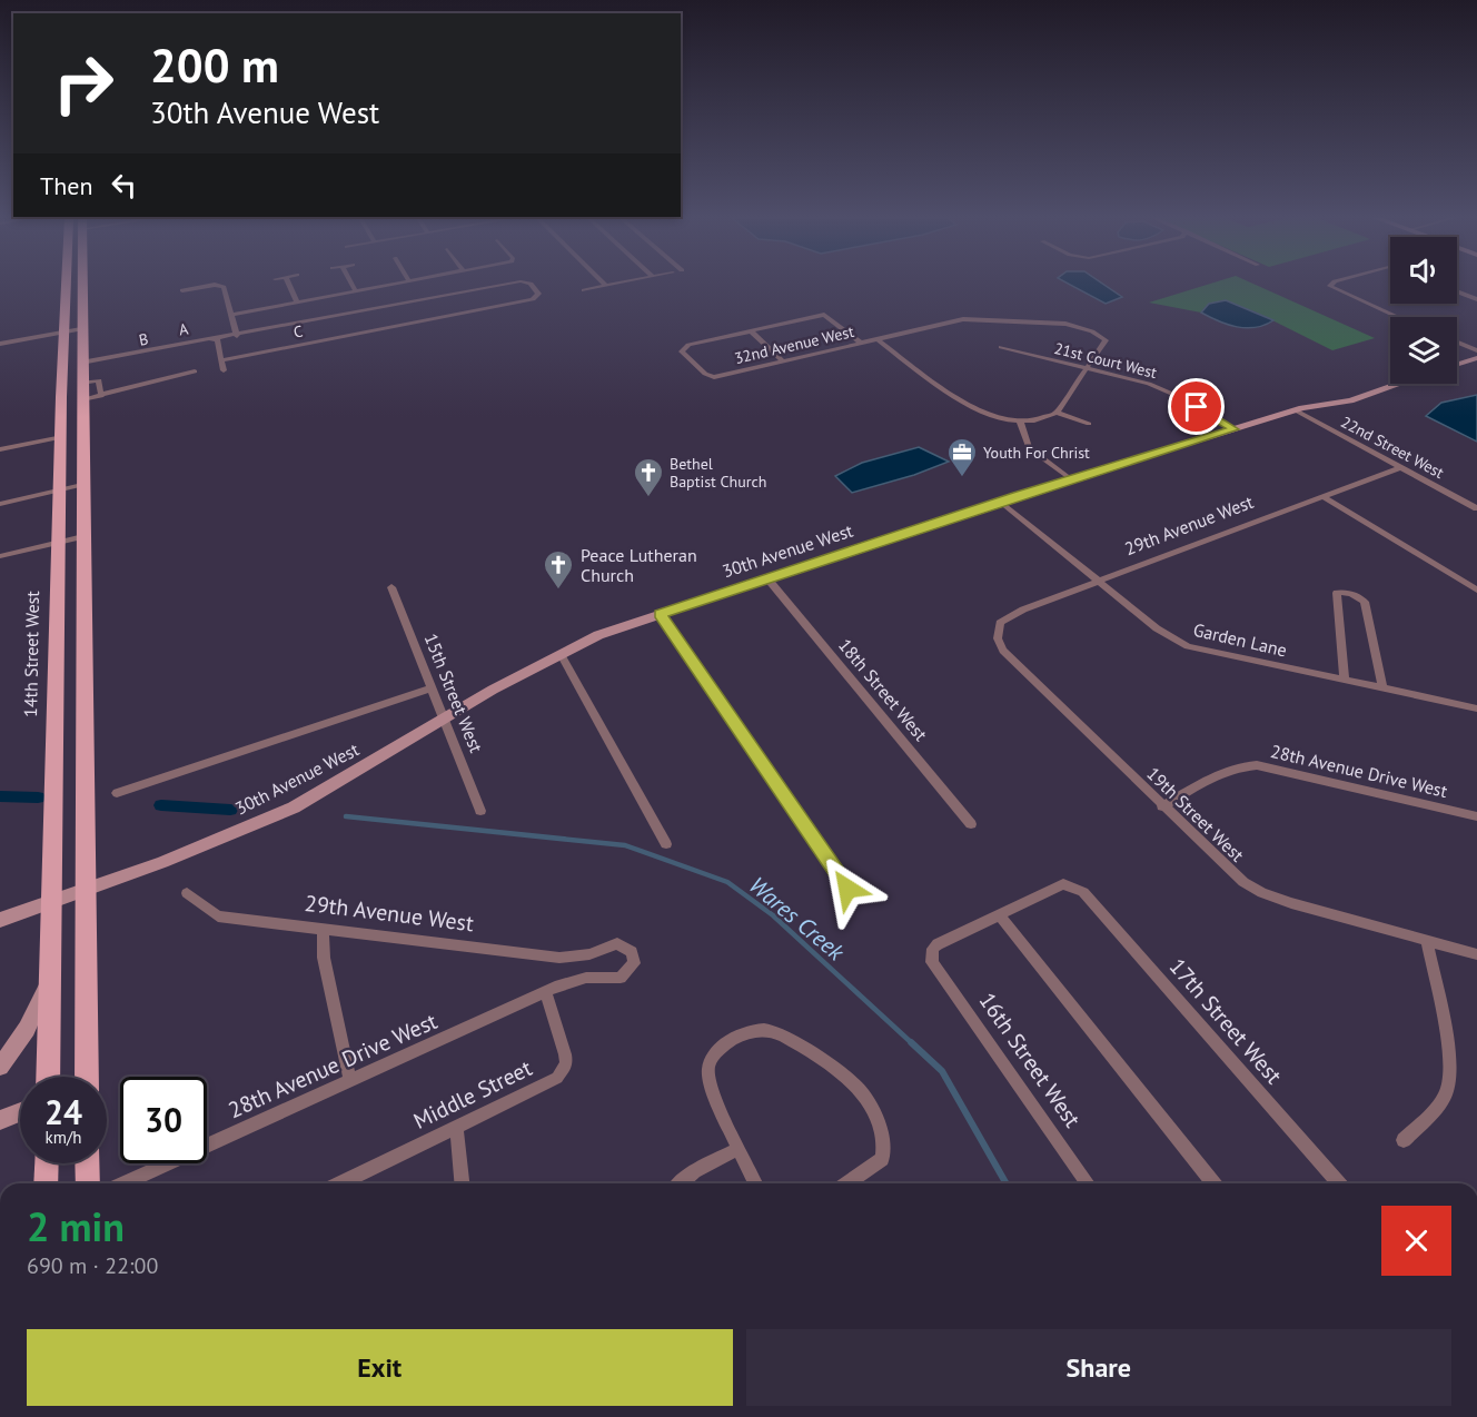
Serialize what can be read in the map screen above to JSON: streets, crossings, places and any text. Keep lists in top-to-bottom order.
{
  "streets": {
    "main road": ["14th Street West"],
    "street": [
      "A",
      "C",
      "B",
      "32nd Avenue West",
      "21st Court West",
      "22nd Street West",
      "29th Avenue West",
      "30th Avenue West",
      "Garden Lane",
      "18th Street West",
      "15th Street West",
      "28th Avenue Drive West",
      "19th Street West",
      "17th Street West",
      "16th Street West",
      "Middle Street"
    ]
  },
  "crossings": [
    ["A", "B"],
    ["32nd Avenue West", "21st Court West"],
    ["21st Court West", "30th Avenue West"],
    ["22nd Street West", "29th Avenue West"],
    ["22nd Street West", "30th Avenue West"],
    ["29th Avenue West", "Garden Lane"],
    ["29th Avenue West", "19th Street West"],
    ["30th Avenue West", "Garden Lane"],
    ["30th Avenue West", "14th Street West"],
    ["30th Avenue West", "18th Street West"],
    ["30th Avenue West", "15th Street West"],
    ["28th Avenue Drive West", "19th Street West"],
    ["28th Avenue Drive West", "Middle Street"],
    ["17th Street West", "16th Street West"]
  ],
  "water": ["Wares Creek"],
  "places": {
    "office": ["Youth For Christ"],
    "church": ["Bethel Baptist Church", "Peace Lutheran Church"]
  },
  "page": {
    "turn": ["200 m", "30th Avenue West"],
    "then": "Then",
    "speed": "24 km/h",
    "limit": "30",
    "heading": ["2 min", "690 m · 22:00"],
    "buttons": ["Exit", "Share"]
  }
}
